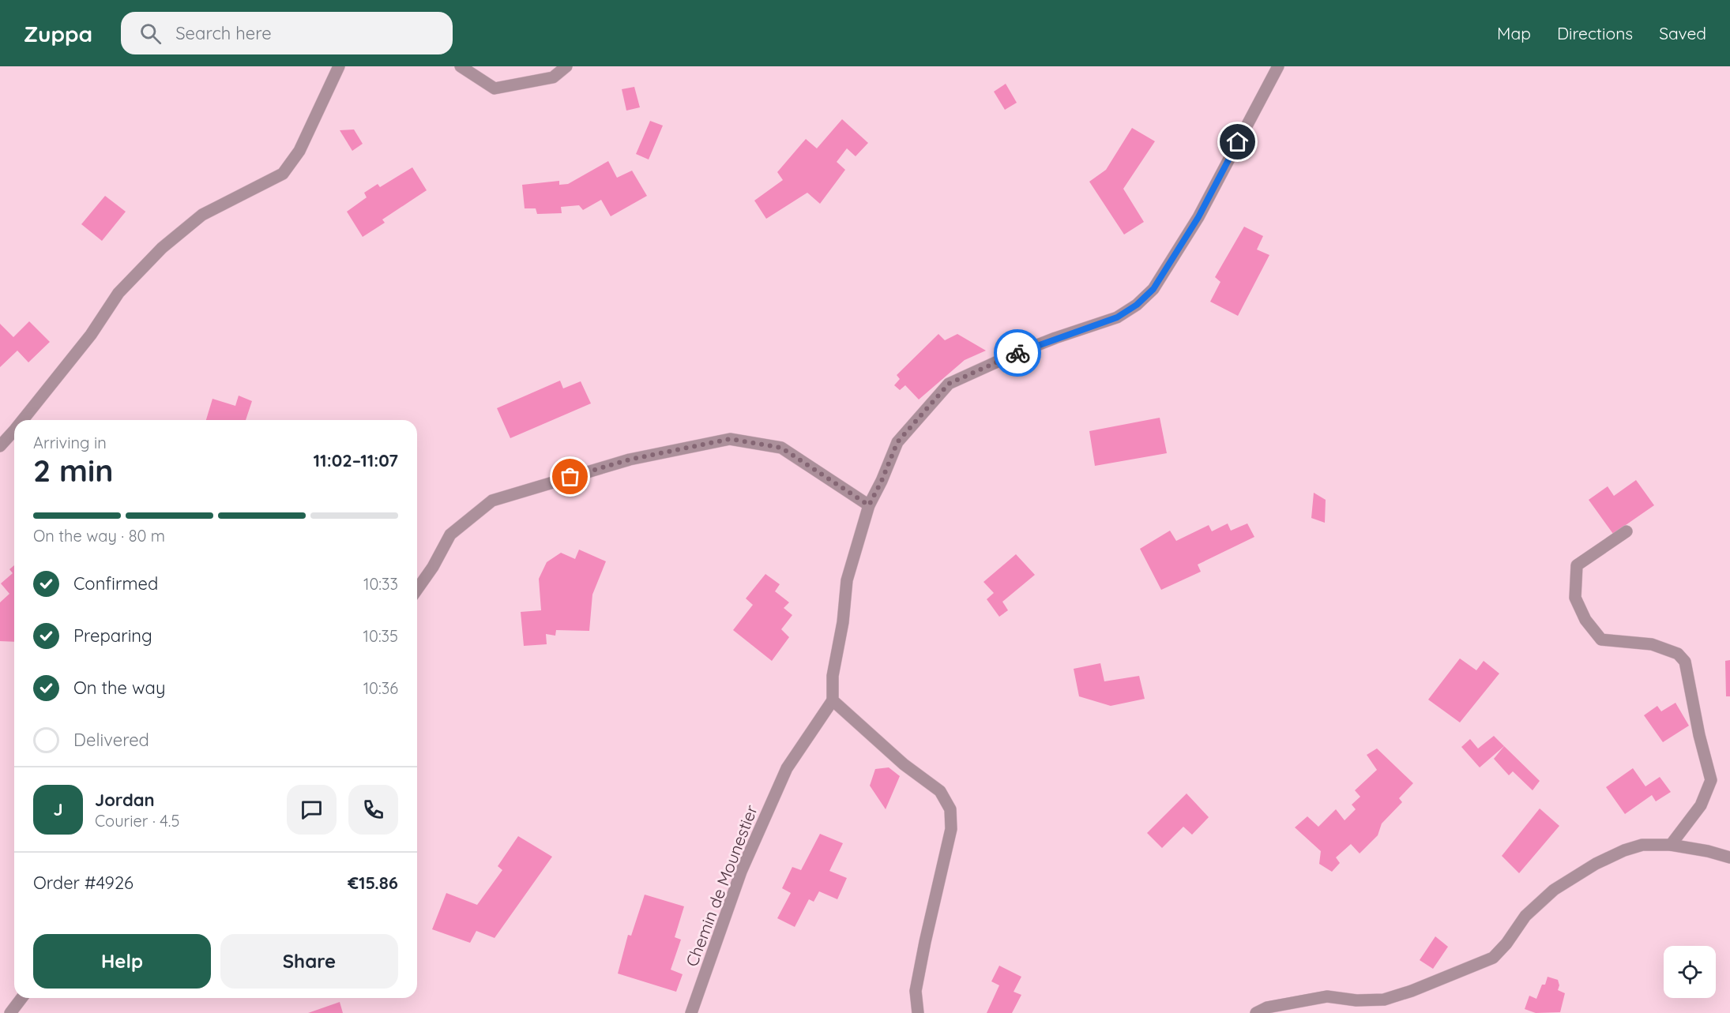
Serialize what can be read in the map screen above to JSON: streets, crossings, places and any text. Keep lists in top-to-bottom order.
{
  "streets": {
    "street": ["Chemin de Mounestier"]
  },
  "page": {
    "header": "Zuppa",
    "search": "Search here",
    "nav": ["Map", "Directions", "Saved"],
    "heading": ["2 min", "Arriving in", "11:02–11:07"],
    "panel": [
      "Jordan",
      "Courier · 4.5",
      "Order #4926",
      "€15.86"
    ],
    "bar": "On the way · 80 m",
    "list": [
      ["Confirmed", "10:33"],
      ["Preparing", "10:35"],
      ["On the way", "10:36"],
      "Delivered"
    ],
    "round": "J",
    "buttons": ["Help", "Share"]
  }
}
